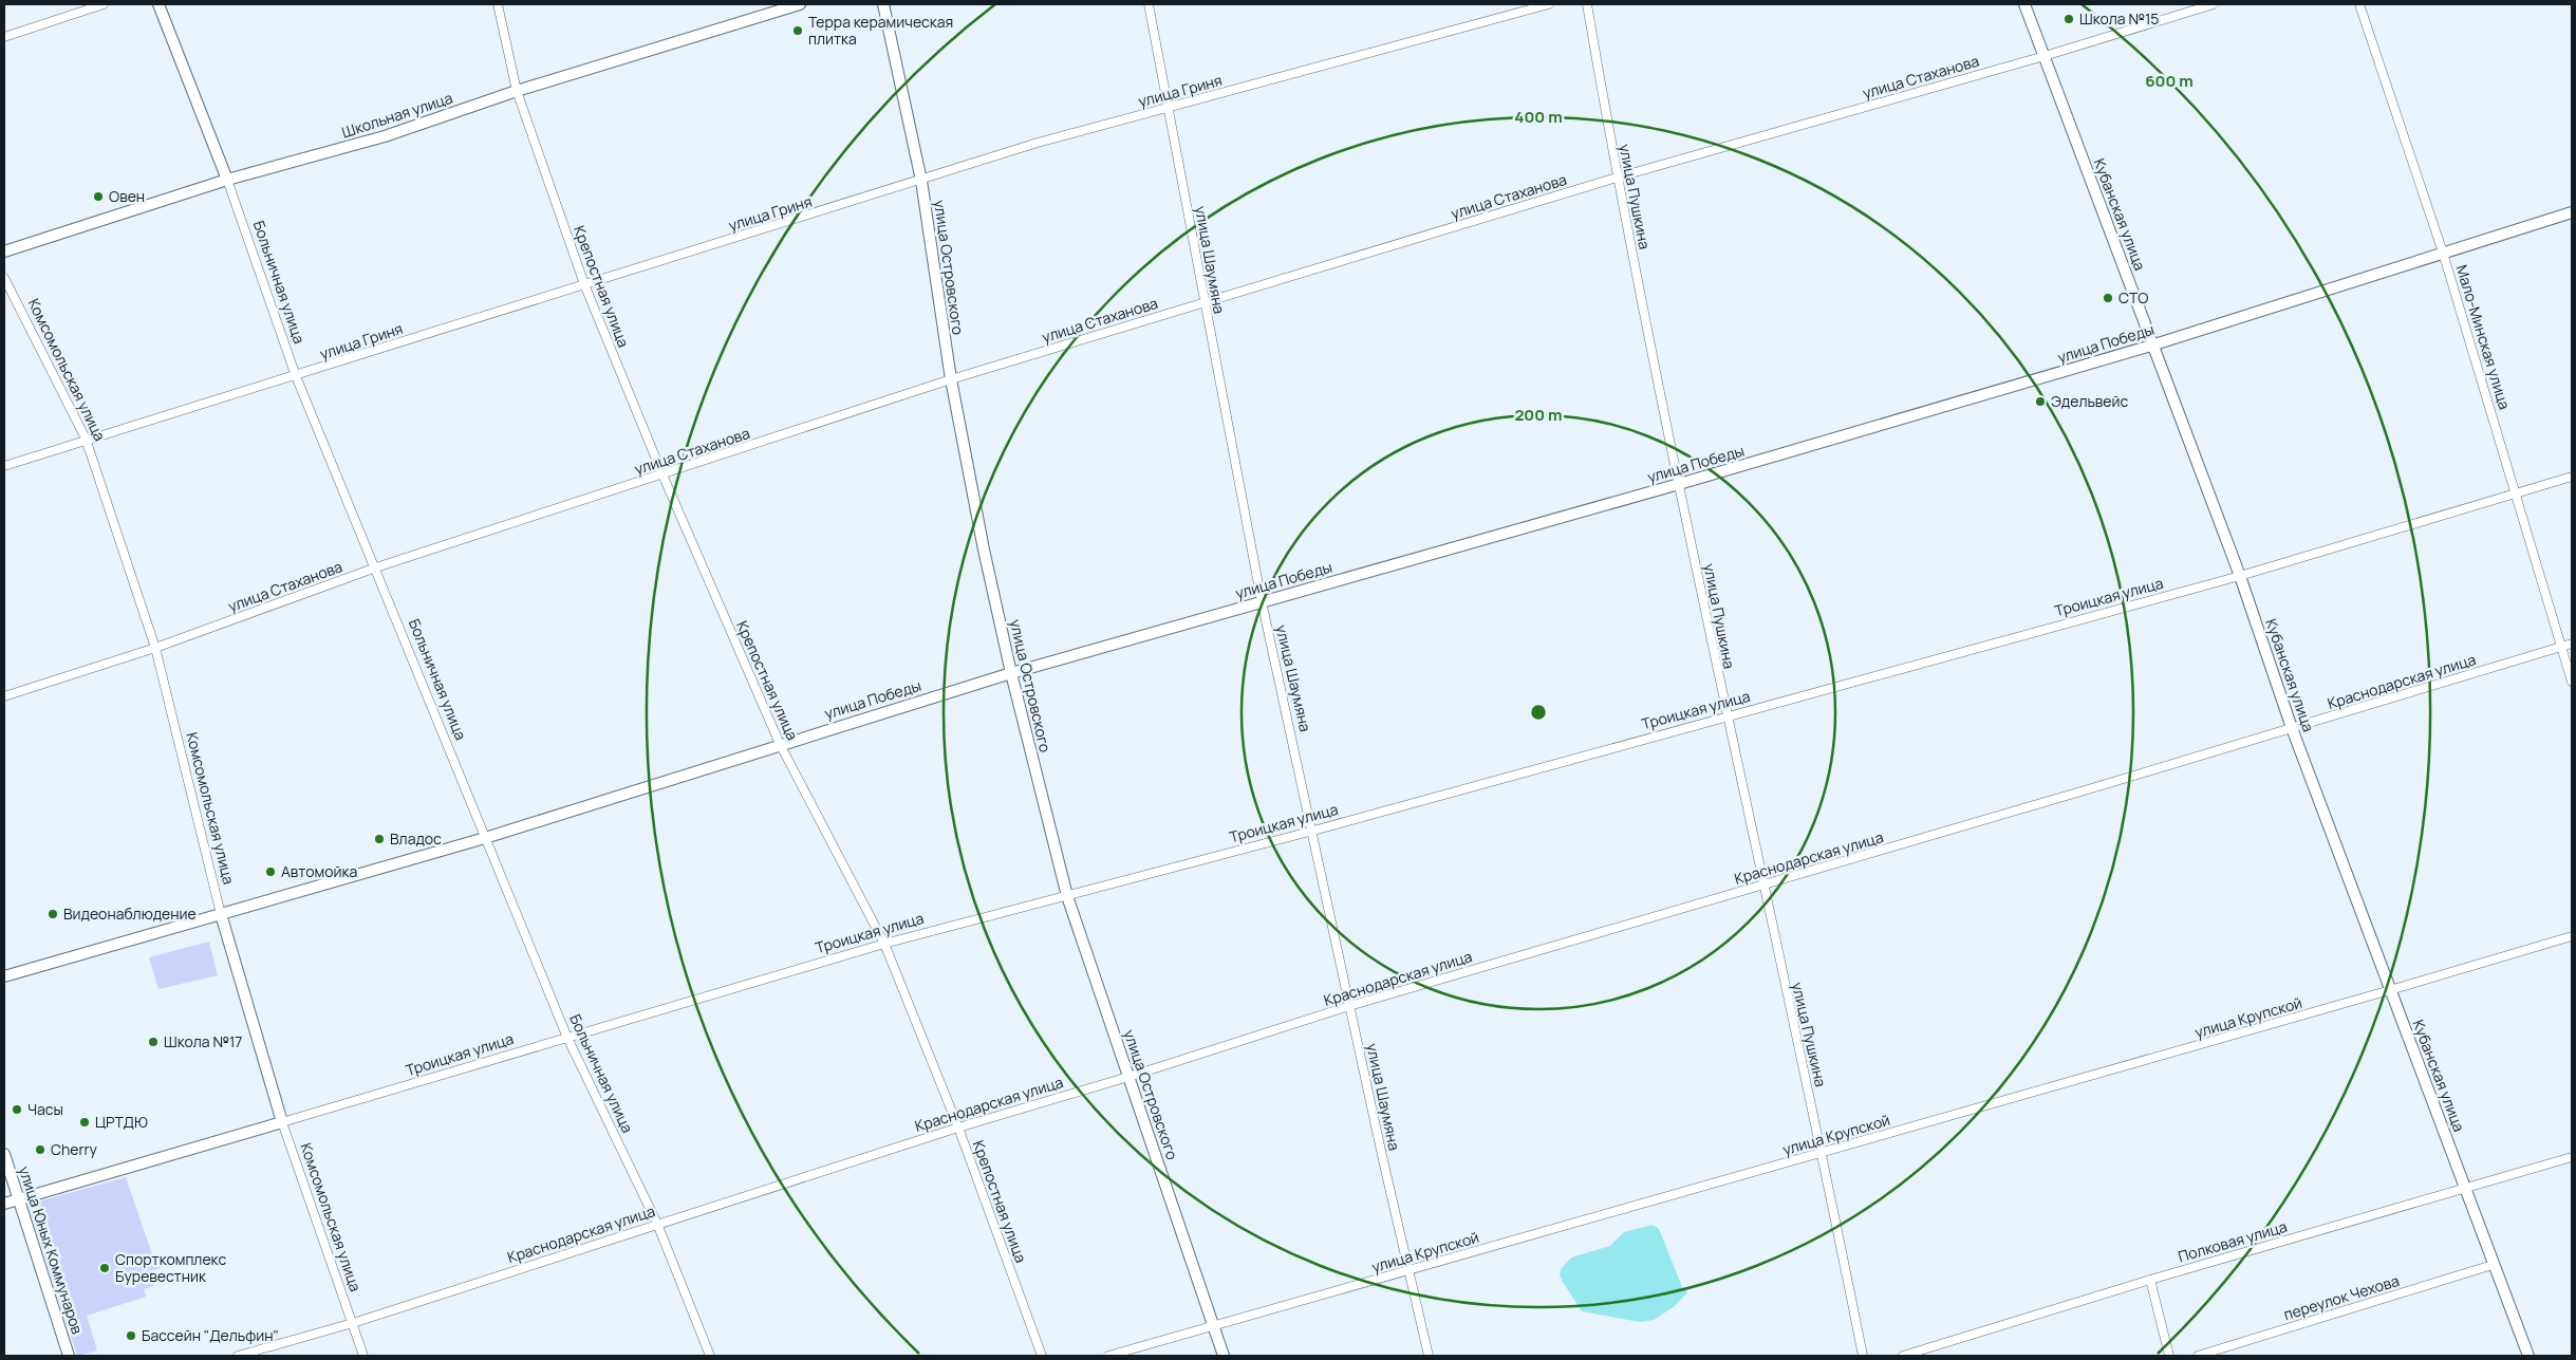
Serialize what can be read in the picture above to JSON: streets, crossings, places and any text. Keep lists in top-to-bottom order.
{
  "streets": {
    "street": [
      "улица Стаханова",
      "улица Гриня",
      "Школьная улица",
      "улица Пушкина",
      "Кубанская улица",
      "улица Шаумяна",
      "улица Островского",
      "Больничная улица",
      "Крепостная улица",
      "Мало-Минская улица",
      "улица Победы",
      "Комсомольская улица",
      "Троицкая улица",
      "Краснодарская улица",
      "улица Крупской",
      "Полковая улица",
      "улица Юных Коммунаров",
      "переулок Чехова"
    ]
  },
  "crossings": [
    ["улица Стаханова", "улица Пушкина"],
    ["улица Стаханова", "Кубанская улица"],
    ["улица Стаханова", "улица Шаумяна"],
    ["улица Стаханова", "улица Островского"],
    ["улица Стаханова", "Больничная улица"],
    ["улица Стаханова", "Крепостная улица"],
    ["улица Стаханова", "Комсомольская улица"],
    ["улица Гриня", "улица Шаумяна"],
    ["улица Гриня", "улица Островского"],
    ["улица Гриня", "Больничная улица"],
    ["улица Гриня", "Крепостная улица"],
    ["улица Гриня", "Комсомольская улица"],
    ["Школьная улица", "Больничная улица"],
    ["Школьная улица", "Крепостная улица"],
    ["улица Пушкина", "улица Победы"],
    ["улица Пушкина", "Троицкая улица"],
    ["улица Пушкина", "Краснодарская улица"],
    ["улица Пушкина", "улица Крупской"],
    ["Кубанская улица", "улица Победы"],
    ["Кубанская улица", "Троицкая улица"],
    ["Кубанская улица", "Краснодарская улица"],
    ["Кубанская улица", "улица Крупской"],
    ["Кубанская улица", "Полковая улица"],
    ["Кубанская улица", "переулок Чехова"],
    ["улица Шаумяна", "улица Победы"],
    ["улица Шаумяна", "Троицкая улица"],
    ["улица Шаумяна", "Краснодарская улица"],
    ["улица Шаумяна", "улица Крупской"],
    ["улица Островского", "улица Победы"],
    ["улица Островского", "Троицкая улица"],
    ["улица Островского", "Краснодарская улица"],
    ["улица Островского", "улица Крупской"],
    ["Больничная улица", "улица Победы"],
    ["Больничная улица", "Троицкая улица"],
    ["Больничная улица", "Краснодарская улица"],
    ["Крепостная улица", "улица Победы"],
    ["Крепостная улица", "Троицкая улица"],
    ["Крепостная улица", "Краснодарская улица"],
    ["Мало-Минская улица", "улица Победы"],
    ["Мало-Минская улица", "Троицкая улица"],
    ["Мало-Минская улица", "Краснодарская улица"],
    ["улица Победы", "Комсомольская улица"],
    ["Комсомольская улица", "Троицкая улица"],
    ["Комсомольская улица", "Краснодарская улица"],
    ["Троицкая улица", "улица Юных Коммунаров"]
  ],
  "places": [
    "Школа №15",
    "Терра керамическая плитка",
    "Овен",
    "СТО",
    "Эдельвейс",
    "Владос",
    "Автомойка",
    "Видеонаблюдение",
    "Школа №17",
    "Часы",
    "ЦРТДЮ",
    "Cherry",
    "Cпорткомплекс Буревестник",
    "Бассейн \"Дельфин\""
  ],
  "rings": ["600 m", "400 m", "200 m"]
}
